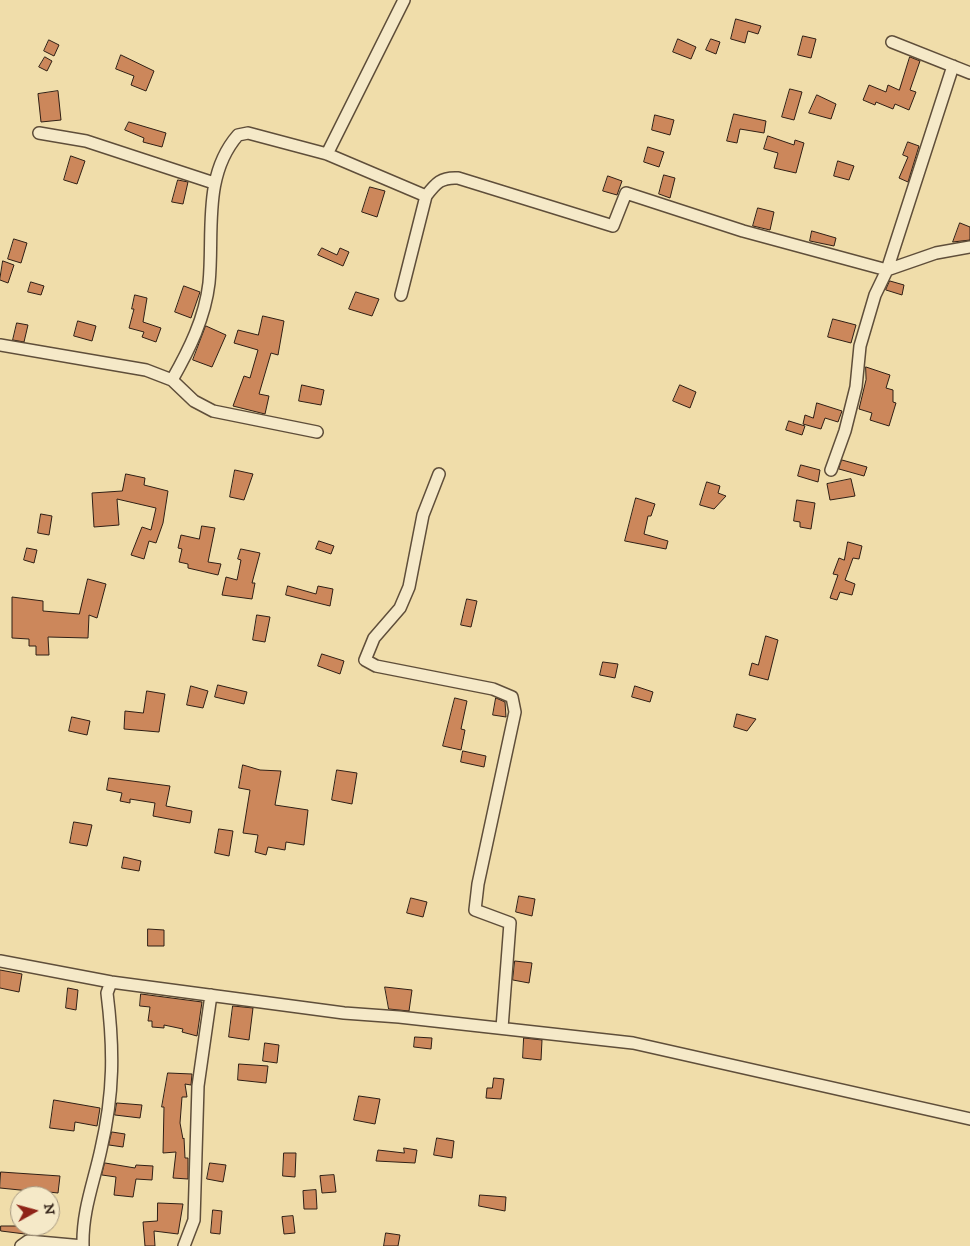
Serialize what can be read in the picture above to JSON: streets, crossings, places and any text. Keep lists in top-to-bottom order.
{
  "north": "right"
}
